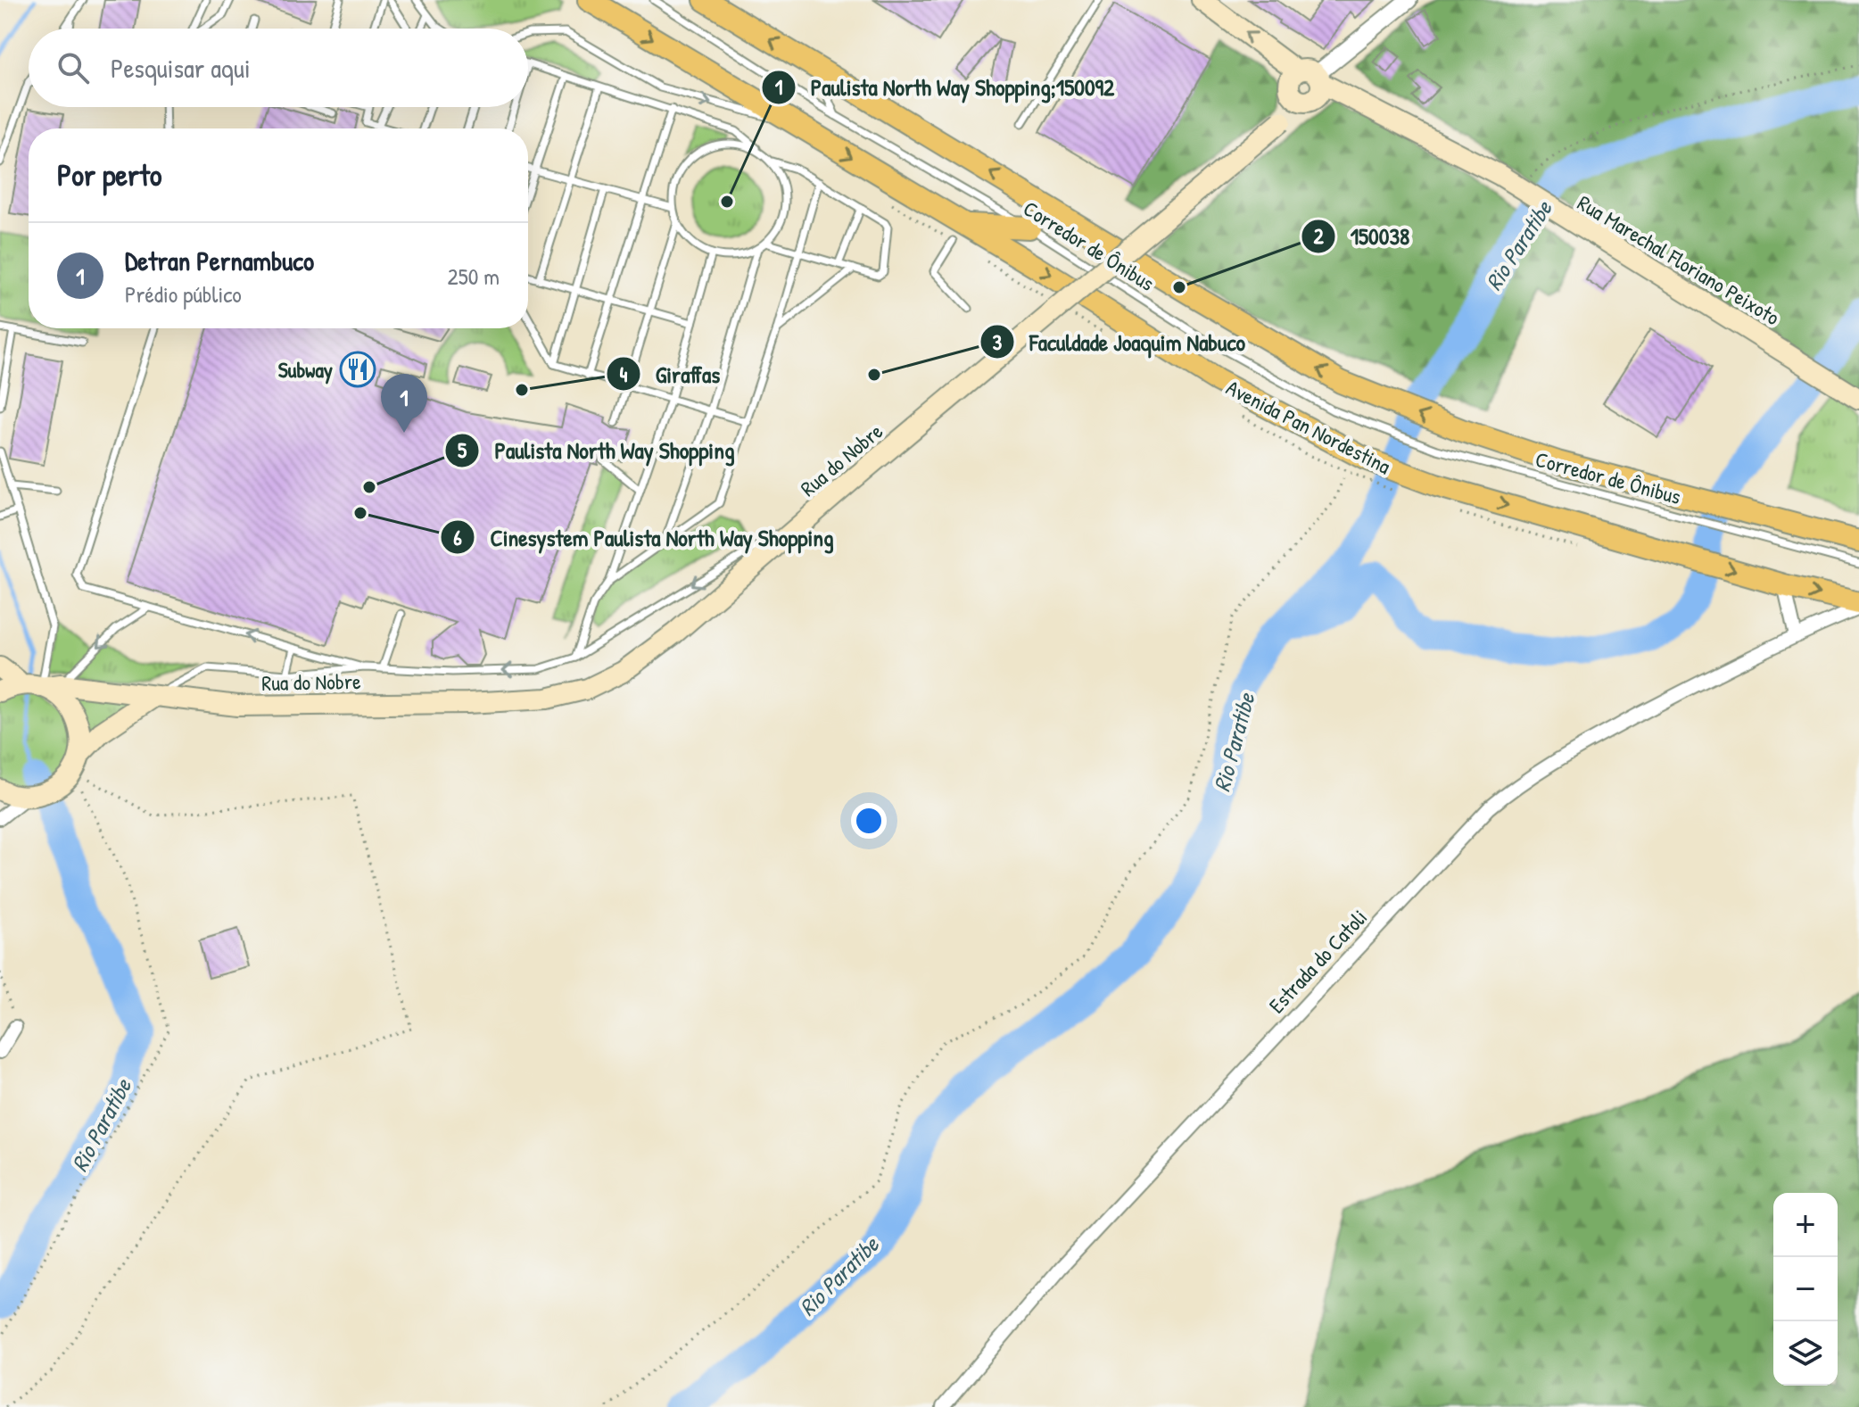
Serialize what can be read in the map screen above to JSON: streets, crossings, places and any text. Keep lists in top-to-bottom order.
{
  "streets": {
    "highway": ["Avenida Pan Nordestina"],
    "main road": ["Rua Marechal Floriano Peixoto", "Rua do Nobre"],
    "street": ["Estrada do Catoli"],
    "lane": ["Corredor de Ônibus"]
  },
  "crossings": [
    ["Rua Marechal Floriano Peixoto", "Rua do Nobre"],
    ["Avenida Pan Nordestina", "Estrada do Catoli"]
  ],
  "water": ["Rio Paratibe"],
  "places": {
    "other": [
      "Paulista North Way Shopping;150092",
      "150038",
      "Faculdade Joaquim Nabuco",
      "Giraffas",
      "Paulista North Way Shopping",
      "Cinesystem Paulista North Way Shopping"
    ],
    "restaurant": ["Subway"]
  },
  "page": {
    "search": "Pesquisar aqui",
    "heading": "Por perto",
    "list": [
      {
        "mark": "1",
        "name": "Detran Pernambuco",
        "note": "Prédio público",
        "value": "250 m"
      }
    ],
    "pins": "1",
    "map_buttons": ["+", "−"]
  }
}
